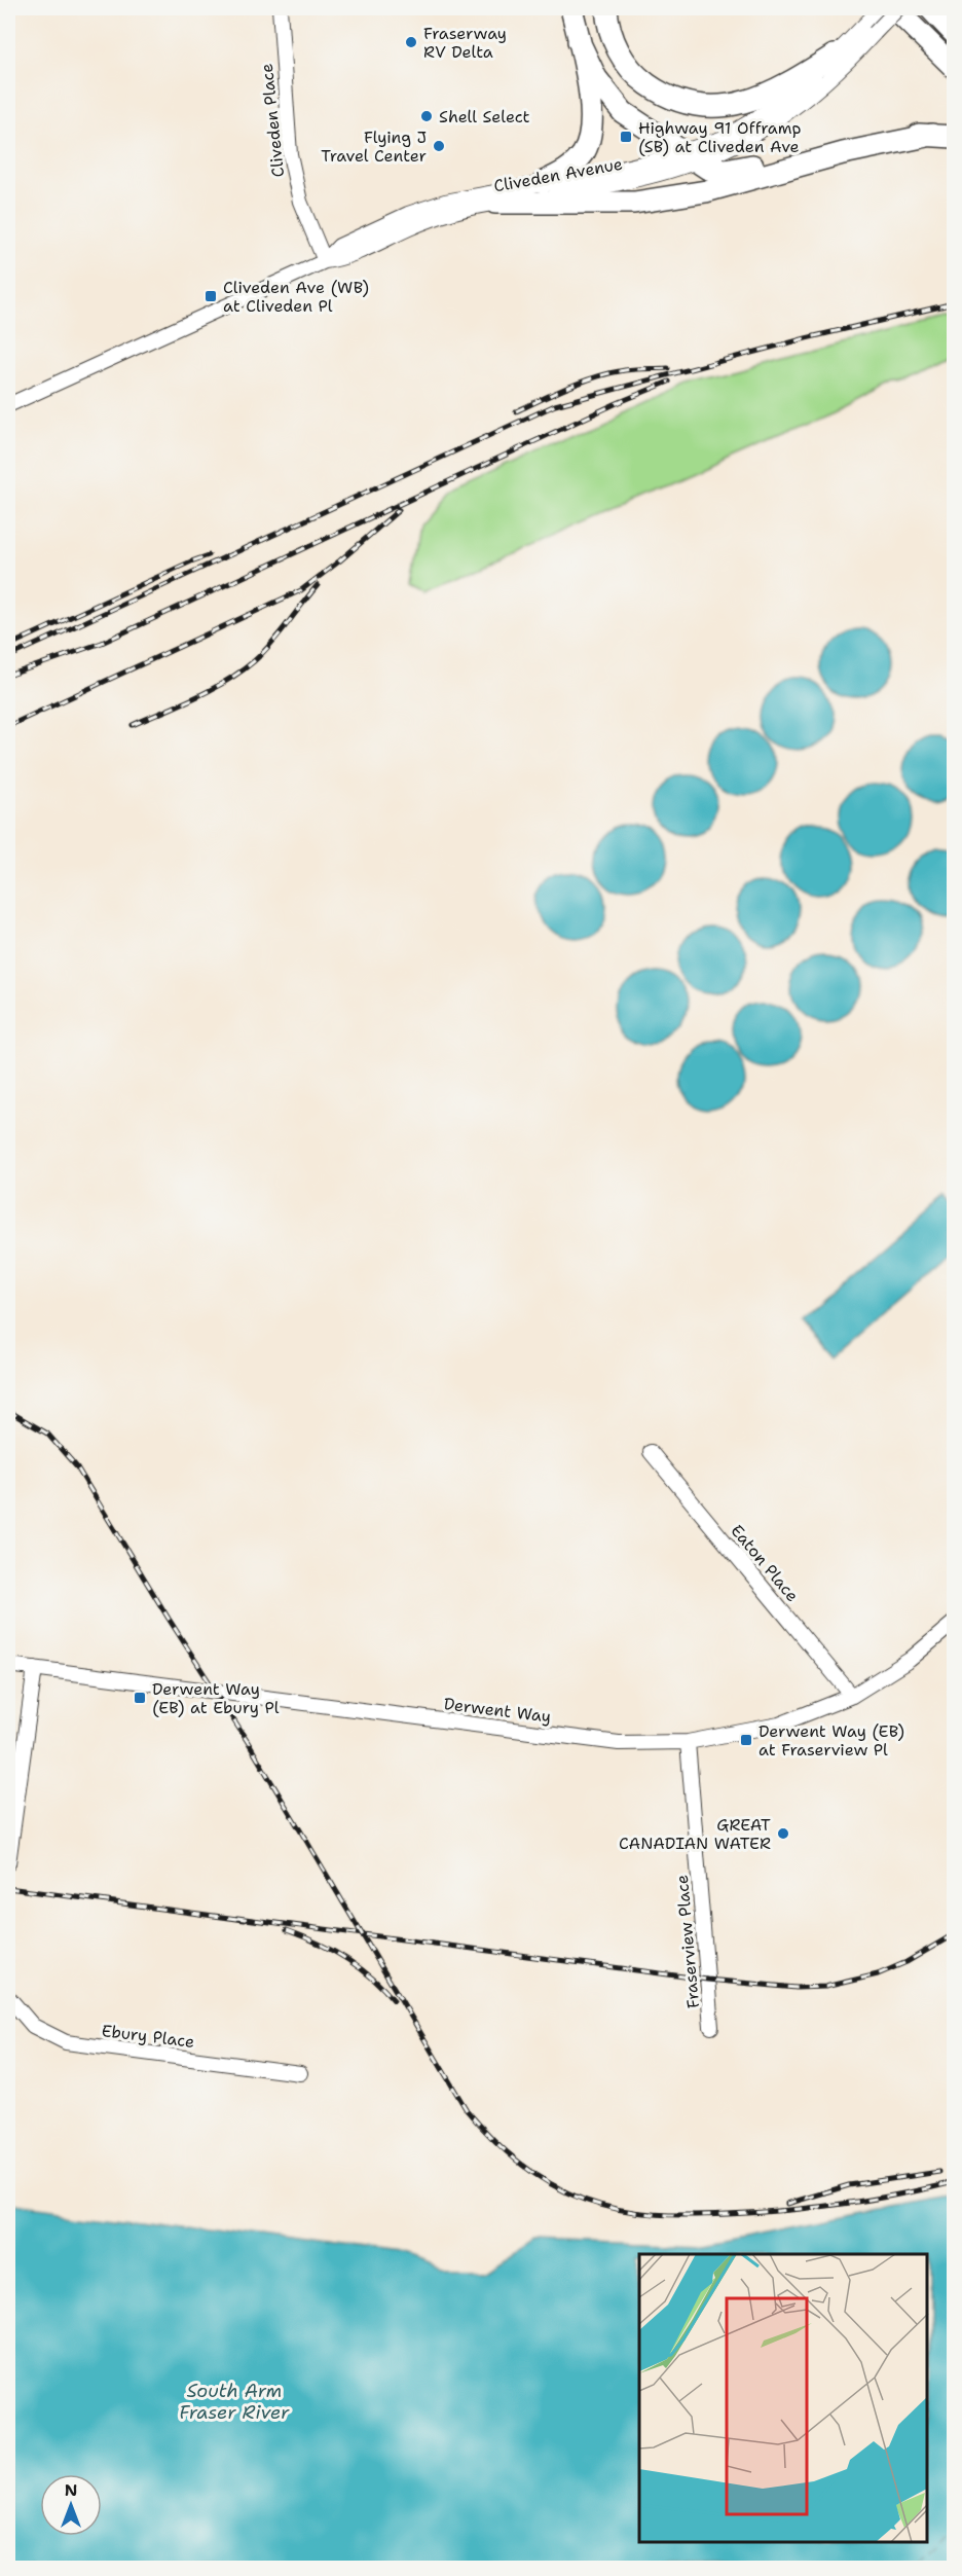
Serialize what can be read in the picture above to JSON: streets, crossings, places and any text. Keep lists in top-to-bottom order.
{
  "streets": {
    "street": [
      "Cliveden Place",
      "Cliveden Avenue",
      "Eaton Place",
      "Derwent Way",
      "Fraserview Place",
      "Ebury Place"
    ]
  },
  "crossings": [
    ["Cliveden Place", "Cliveden Avenue"],
    ["Eaton Place", "Derwent Way"],
    ["Derwent Way", "Fraserview Place"]
  ],
  "water": ["South Arm Fraser River"],
  "places": {
    "other": [
      "Fraserway RV Delta",
      "Shell Select",
      "Flying J Travel Center",
      "GREAT CANADIAN WATER"
    ],
    "transit": [
      "Highway 91 Offramp (SB) at Cliveden Ave",
      "Cliveden Ave (WB) at Cliveden Pl",
      "Derwent Way (EB) at Ebury Pl",
      "Derwent Way (EB) at Fraserview Pl"
    ]
  },
  "north": "top"
}
